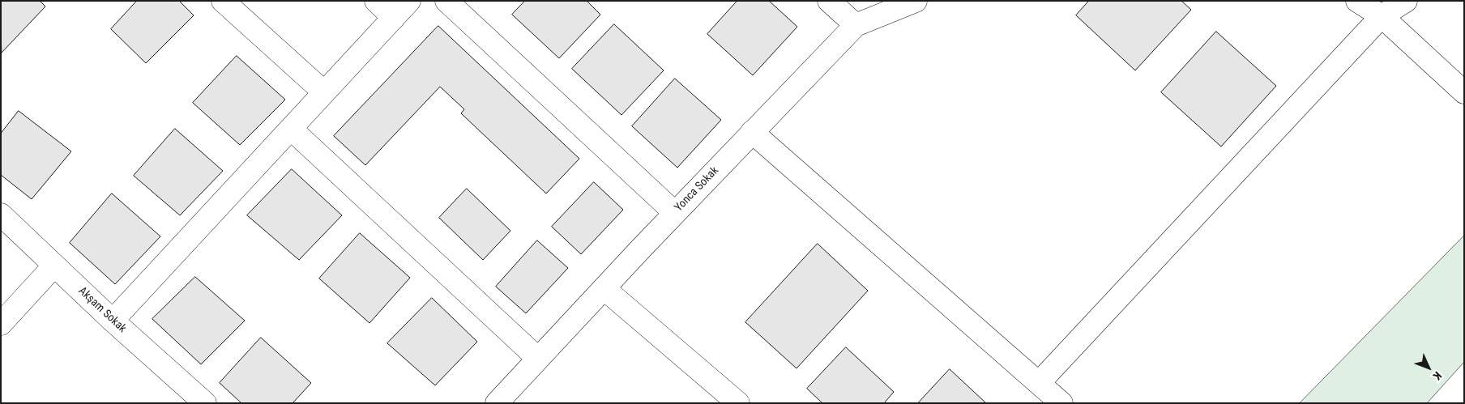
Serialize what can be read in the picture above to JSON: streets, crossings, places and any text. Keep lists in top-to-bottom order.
{
  "streets": {
    "street": ["Yonca Sokak", "Akşam Sokak"]
  },
  "north": "bottom right"
}
